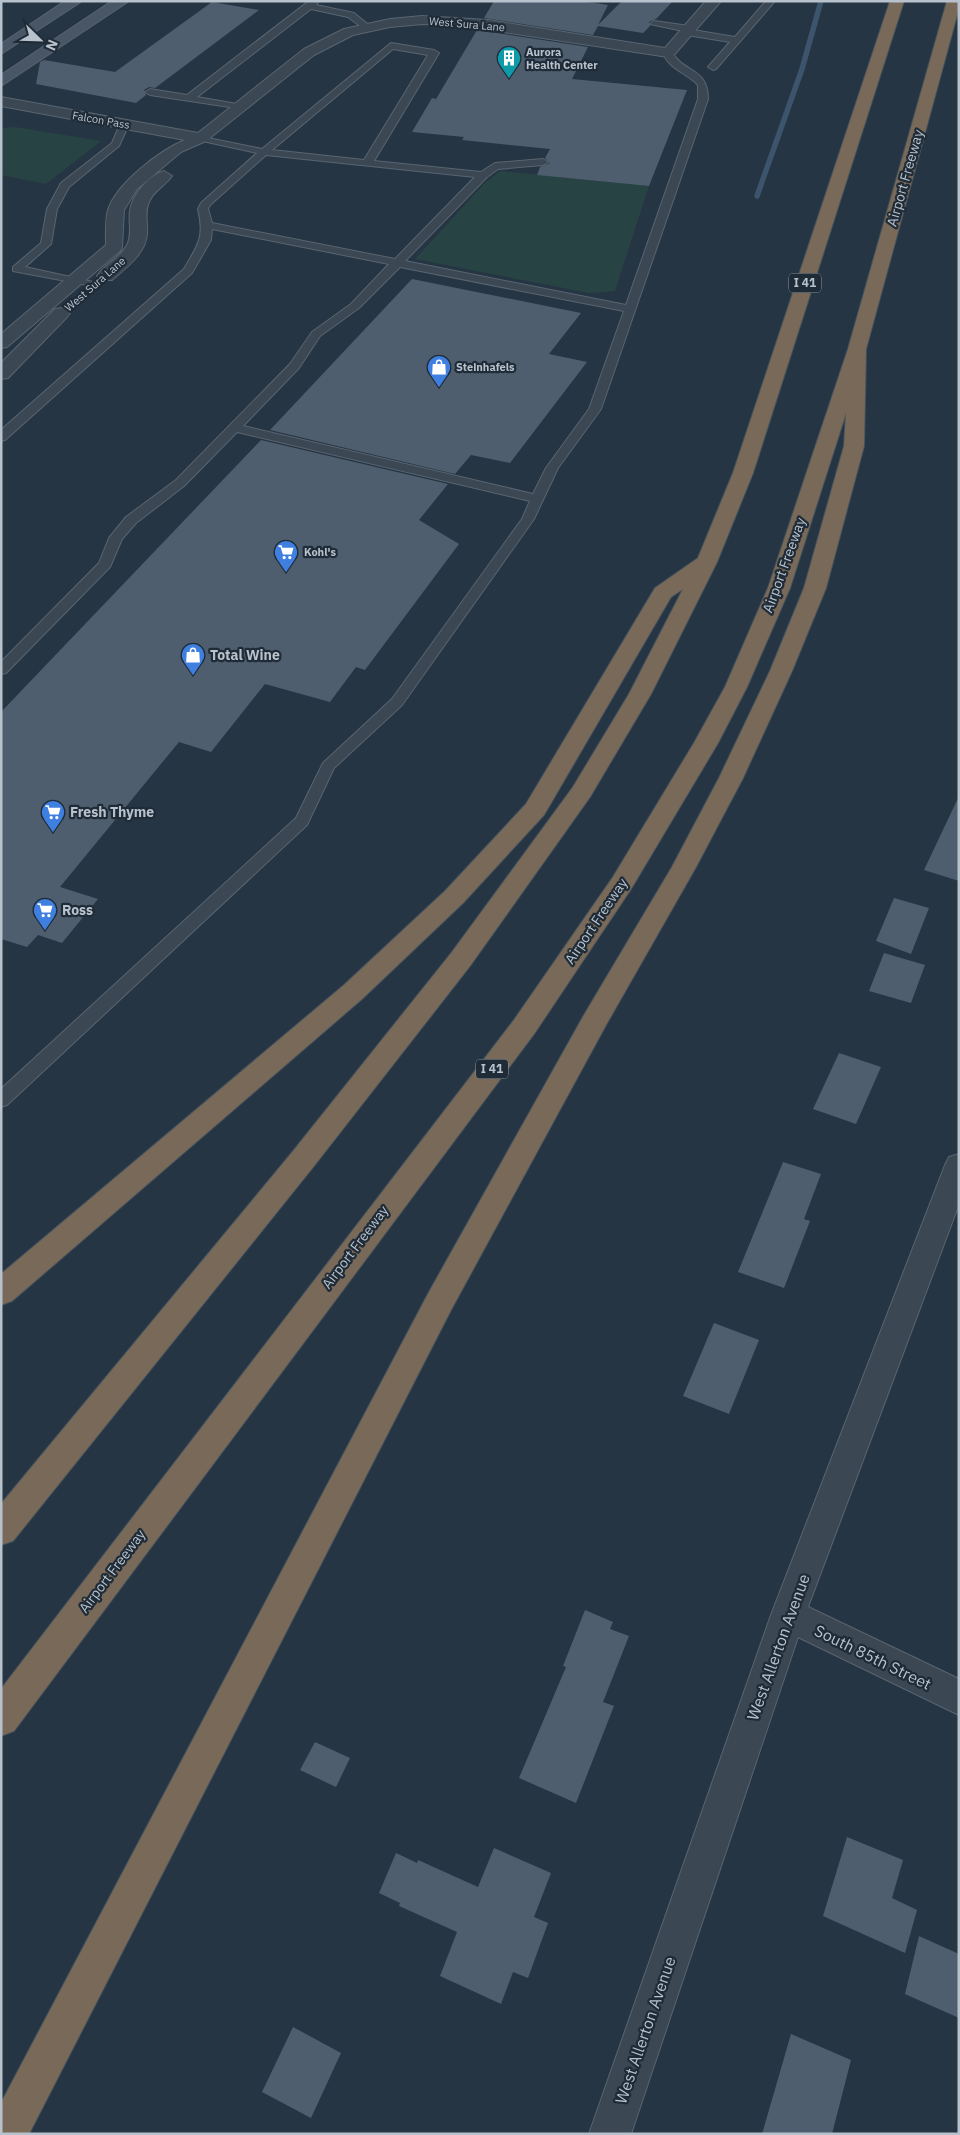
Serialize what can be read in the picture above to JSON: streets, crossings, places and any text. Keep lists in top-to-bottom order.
{
  "streets": {
    "highway": ["Airport Freeway", "I 41"],
    "street": [
      "West Sura Lane",
      "Falcon Pass",
      "West Allerton Avenue",
      "South 85th Street"
    ]
  },
  "crossings": [
    ["West Sura Lane", "Falcon Pass"],
    ["West Allerton Avenue", "South 85th Street"]
  ],
  "places": {
    "building": ["Aurora Health Center"],
    "shop": ["Steinhafels", "Total Wine"],
    "supermarket": ["Kohl's", "Fresh Thyme", "Ross"]
  },
  "north": "bottom right"
}
